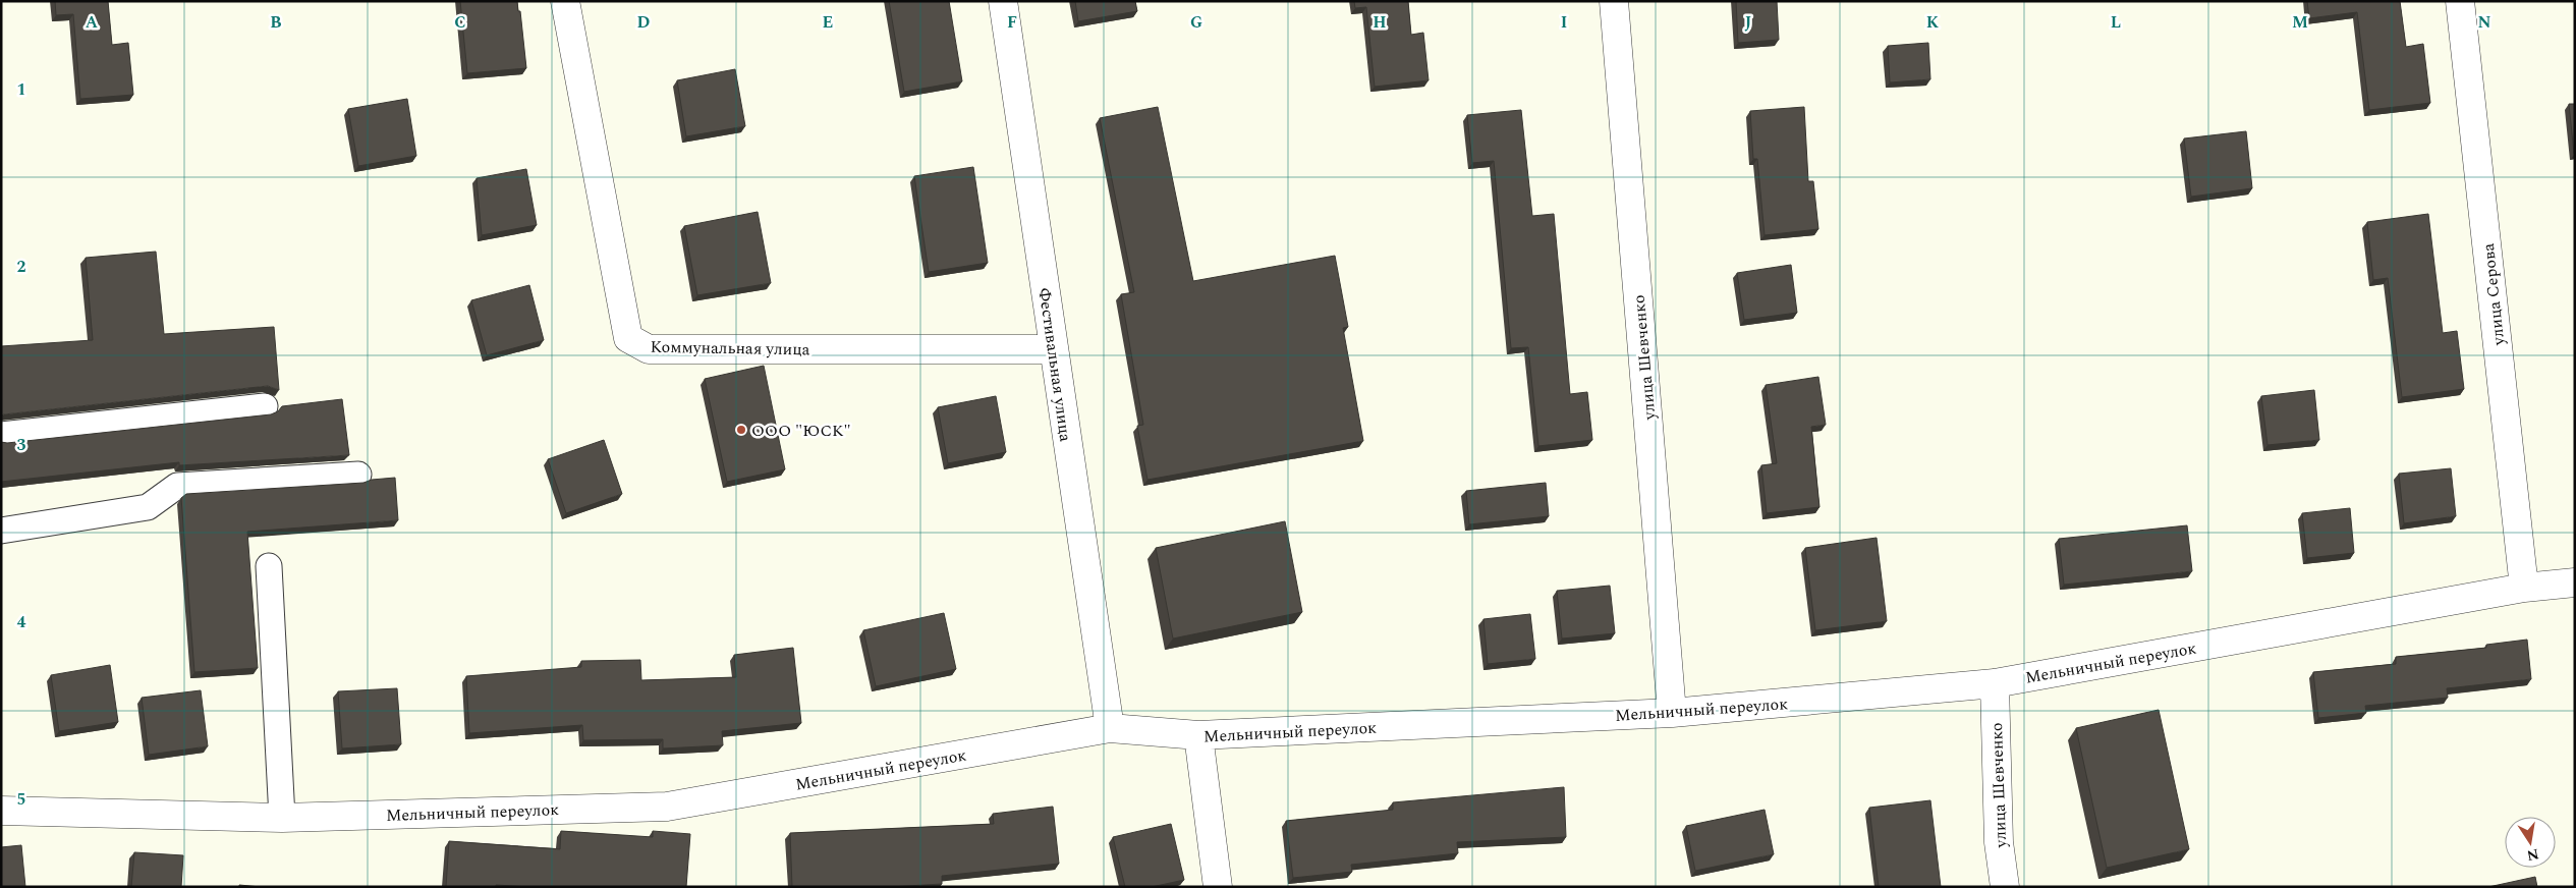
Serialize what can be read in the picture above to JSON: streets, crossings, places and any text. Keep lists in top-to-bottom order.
{
  "streets": {
    "street": [
      "улица Серова",
      "Коммунальная улица",
      "улица Шевченко",
      "Фестивальная улица",
      "Мельничный переулок"
    ]
  },
  "crossings": [
    ["улица Серова", "Мельничный переулок"],
    ["Коммунальная улица", "Фестивальная улица"],
    ["улица Шевченко", "Мельничный переулок"],
    ["Фестивальная улица", "Мельничный переулок"]
  ],
  "places": ["ООО \"ЮСК\""],
  "north": "bottom",
  "grid": {
    "columns": [
      "A",
      "B",
      "C",
      "D",
      "E",
      "F",
      "G",
      "H",
      "I",
      "J",
      "K",
      "L",
      "M",
      "N"
    ],
    "rows": [
      "1",
      "2",
      "3",
      "4",
      "5"
    ]
  }
}
